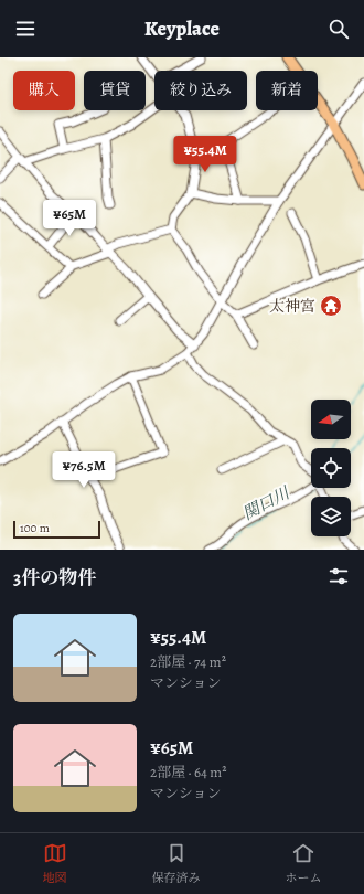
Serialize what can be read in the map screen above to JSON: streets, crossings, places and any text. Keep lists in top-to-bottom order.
{
  "water": ["関口川"],
  "places": {
    "temple": ["太神宮"]
  },
  "scale_bar": "100 m",
  "north": "left",
  "page": {
    "header": "Keyplace",
    "chip": [
      "購入",
      "賃貸",
      "絞り込み",
      "新着"
    ],
    "price": ["¥55.4M", "¥65M", "¥76.5M"],
    "scale": "100 m",
    "heading": "3件の物件",
    "list": [
      {
        "name": "¥55.4M",
        "note": "2部屋 · 74 m² · マンション"
      },
      {
        "name": "¥65M",
        "note": "2部屋 · 64 m² · マンション"
      }
    ],
    "tabs": ["地図", "保存済み", "ホーム"]
  }
}
